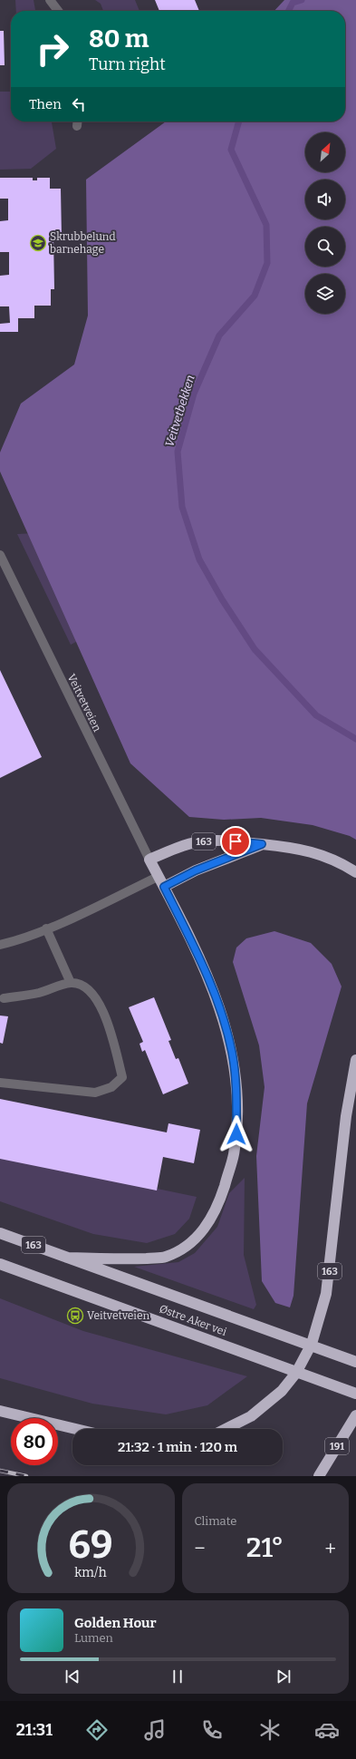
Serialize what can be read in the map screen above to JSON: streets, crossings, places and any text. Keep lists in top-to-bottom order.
{
  "streets": {
    "highway": ["163", "Østre Aker vei", "191"],
    "street": ["Veitvetveien"]
  },
  "crossings": [
    ["Veitvetveien", "163"],
    ["163", "Østre Aker vei"]
  ],
  "water": ["Veitvetbekken"],
  "places": {
    "school or university": ["Skrubbelund barnehage"],
    "bus stop": ["Veitvetveien"]
  },
  "north": "top right",
  "page": {
    "turn": ["80 m", "Turn right"],
    "then": "Then",
    "limit": "80",
    "trip": "21:32 · 1 min · 120 m",
    "tile": "Climate",
    "heat": ["−", "21°", "+"],
    "song": ["Golden Hour", "Lumen"],
    "tabs": "21:31",
    "gauge": ["69", "km/h"]
  }
}
